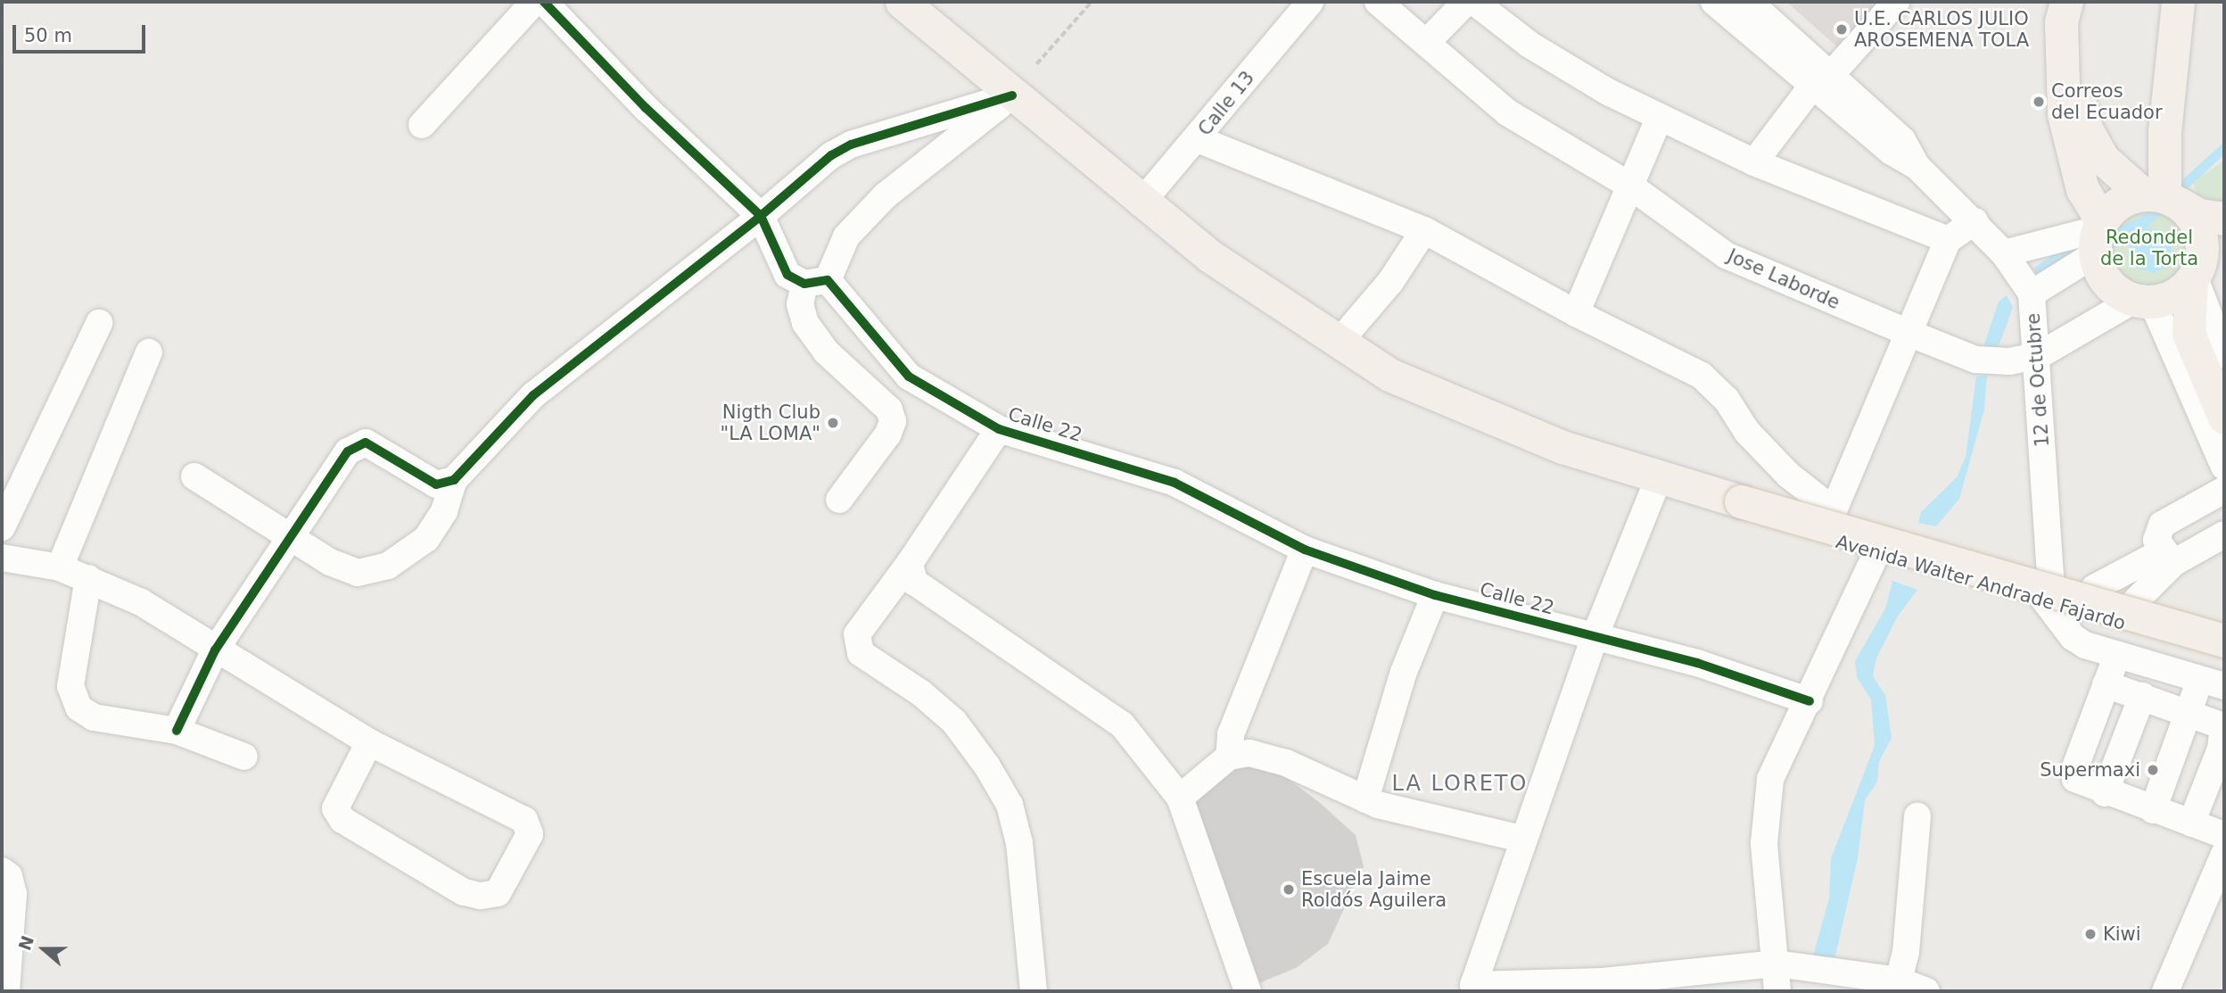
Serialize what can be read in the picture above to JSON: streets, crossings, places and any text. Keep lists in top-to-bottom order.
{
  "streets": {
    "main road": ["Avenida Walter Andrade Fajardo"],
    "street": [
      "Calle 13",
      "Jose Laborde",
      "12 de Octubre",
      "Calle 22"
    ]
  },
  "crossings": [
    ["Calle 13", "Avenida Walter Andrade Fajardo"],
    ["Jose Laborde", "12 de Octubre"],
    ["12 de Octubre", "Avenida Walter Andrade Fajardo"]
  ],
  "districts": ["LA LORETO"],
  "parks": ["Redondel de la Torta"],
  "places": [
    "U.E. CARLOS JULIO AROSEMENA TOLA",
    "Correos del Ecuador",
    "Nigth Club \"LA LOMA\"",
    "Supermaxi",
    "Escuela Jaime Roldós Aguilera",
    "Kiwi"
  ],
  "scale_bar": "50 m",
  "north": "left"
}
